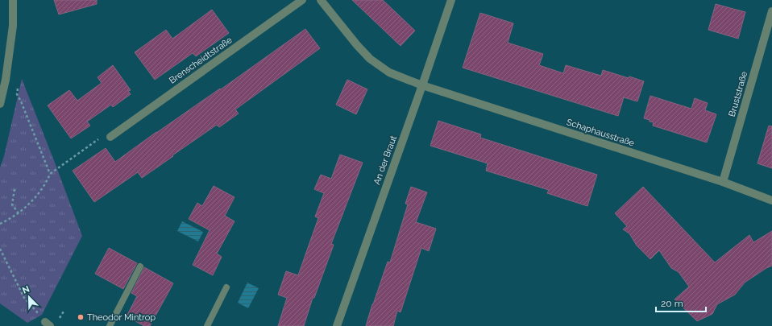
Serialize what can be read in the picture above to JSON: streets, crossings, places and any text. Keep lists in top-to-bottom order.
{
  "streets": {
    "street": [
      "Brenscheidtstraße",
      "Bruststraße",
      "Schaphausstraße",
      "An der Braut"
    ]
  },
  "crossings": [
    ["Bruststraße", "Schaphausstraße"],
    ["Schaphausstraße", "An der Braut"]
  ],
  "places": ["Theodor Mintrop"],
  "scale_bar": "20 m",
  "north": "top left"
}
